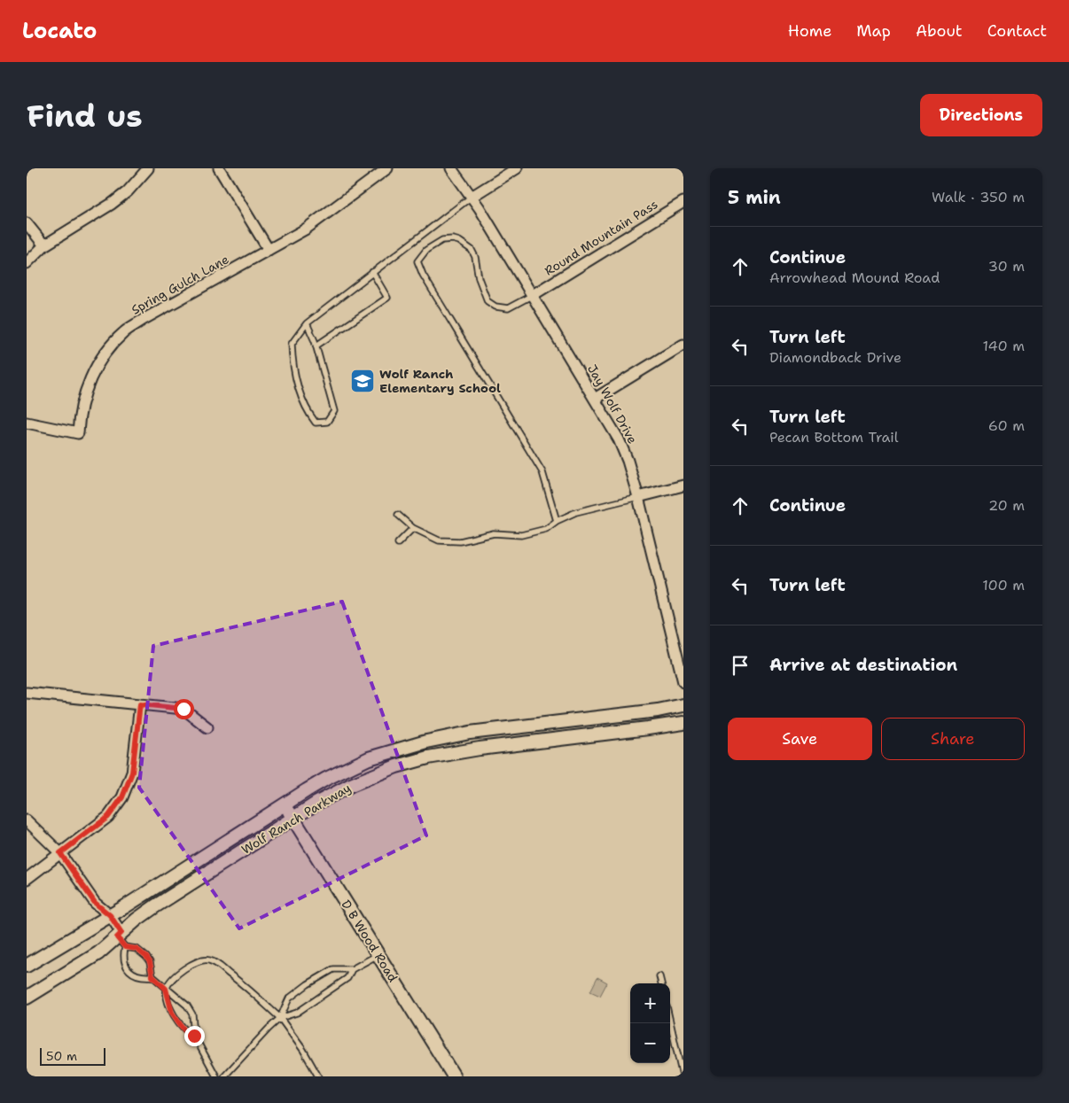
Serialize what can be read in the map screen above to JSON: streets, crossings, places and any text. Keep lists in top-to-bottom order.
{
  "streets": {
    "street": [
      "Round Mountain Pass",
      "Spring Gulch Lane",
      "Jay Wolf Drive",
      "Wolf Ranch Parkway",
      "D B Wood Road"
    ]
  },
  "crossings": [
    ["Round Mountain Pass", "Jay Wolf Drive"],
    ["Wolf Ranch Parkway", "D B Wood Road"]
  ],
  "places": {
    "school or university": ["Wolf Ranch Elementary School"]
  },
  "scale_bar": "50 m",
  "page": {
    "header": "Locato",
    "nav": [
      "Home",
      "Map",
      "About",
      "Contact"
    ],
    "buttons": [
      "Directions",
      ["Save", "Share"]
    ],
    "title": "Find us",
    "heading": ["5 min", "Walk · 350 m"],
    "list": [
      ["Continue", "Arrowhead Mound Road", "30 m"],
      ["Turn left", "Diamondback Drive", "140 m"],
      ["Turn left", "Pecan Bottom Trail", "60 m"],
      ["Continue", "20 m"],
      ["Turn left", "100 m"],
      "Arrive at destination"
    ],
    "map_buttons": ["+", "−"],
    "scale": "50 m"
  }
}
